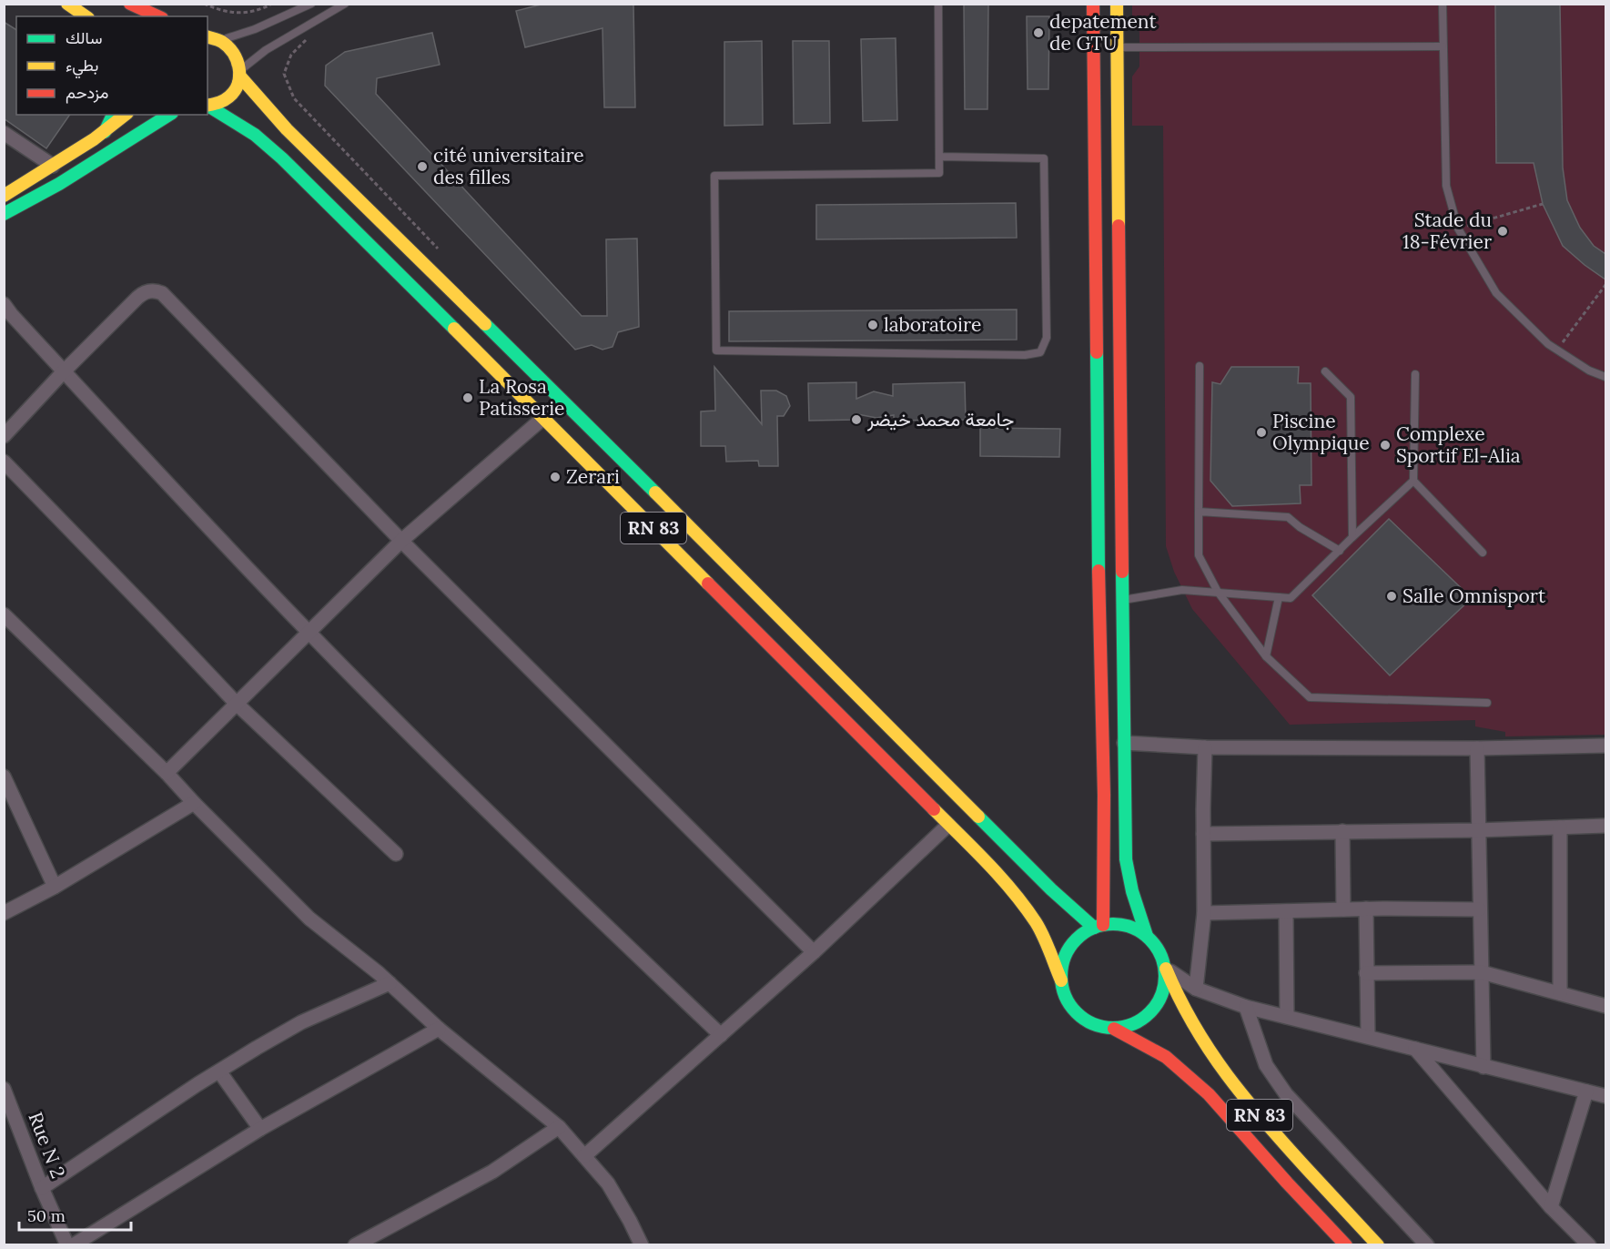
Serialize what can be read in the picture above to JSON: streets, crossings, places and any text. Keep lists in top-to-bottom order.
{
  "streets": {
    "main road": ["RN 83"],
    "street": ["Rue N 2"]
  },
  "places": [
    "depatement de GTU",
    "cité universitaire des filles",
    "Stade du 18-Février",
    "laboratoire",
    "La Rosa Patisserie",
    "جامعة محمد خيضر",
    "Piscine Olympique",
    "Complexe Sportif El-Alia",
    "Zerari",
    "Salle Omnisport"
  ],
  "legend": ["سالك", "بطيء", "مزدحم"],
  "scale_bar": "50 m"
}
